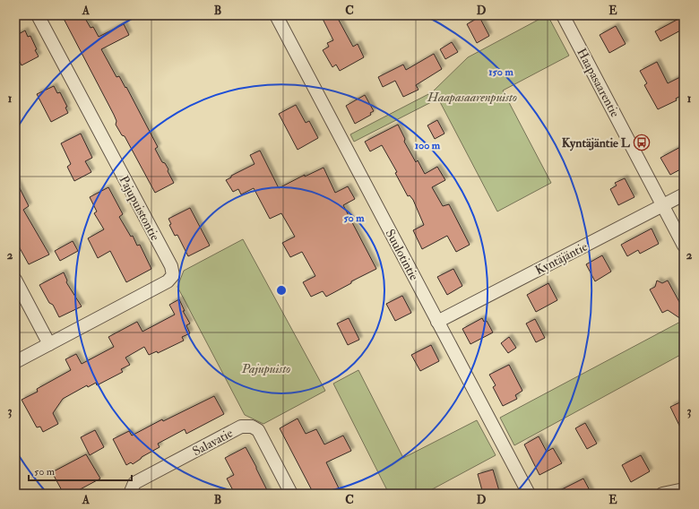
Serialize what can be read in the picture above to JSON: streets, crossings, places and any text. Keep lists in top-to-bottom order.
{
  "streets": {
    "street": [
      "Haapasaarentie",
      "Pajupuistontie",
      "Suulotintie",
      "Kyntäjäntie",
      "Salavatie"
    ]
  },
  "crossings": [
    ["Haapasaarentie", "Kyntäjäntie"],
    ["Suulotintie", "Kyntäjäntie"]
  ],
  "parks": ["Haapasaarenpuisto", "Pajupuisto"],
  "places": {
    "bus stop": ["Kyntäjäntie L"]
  },
  "scale_bar": "50 m",
  "grid": {
    "columns": [
      "A",
      "B",
      "C",
      "D",
      "E"
    ],
    "rows": ["1", "2", "3"]
  },
  "rings": ["150 m", "100 m", "50 m"]
}
